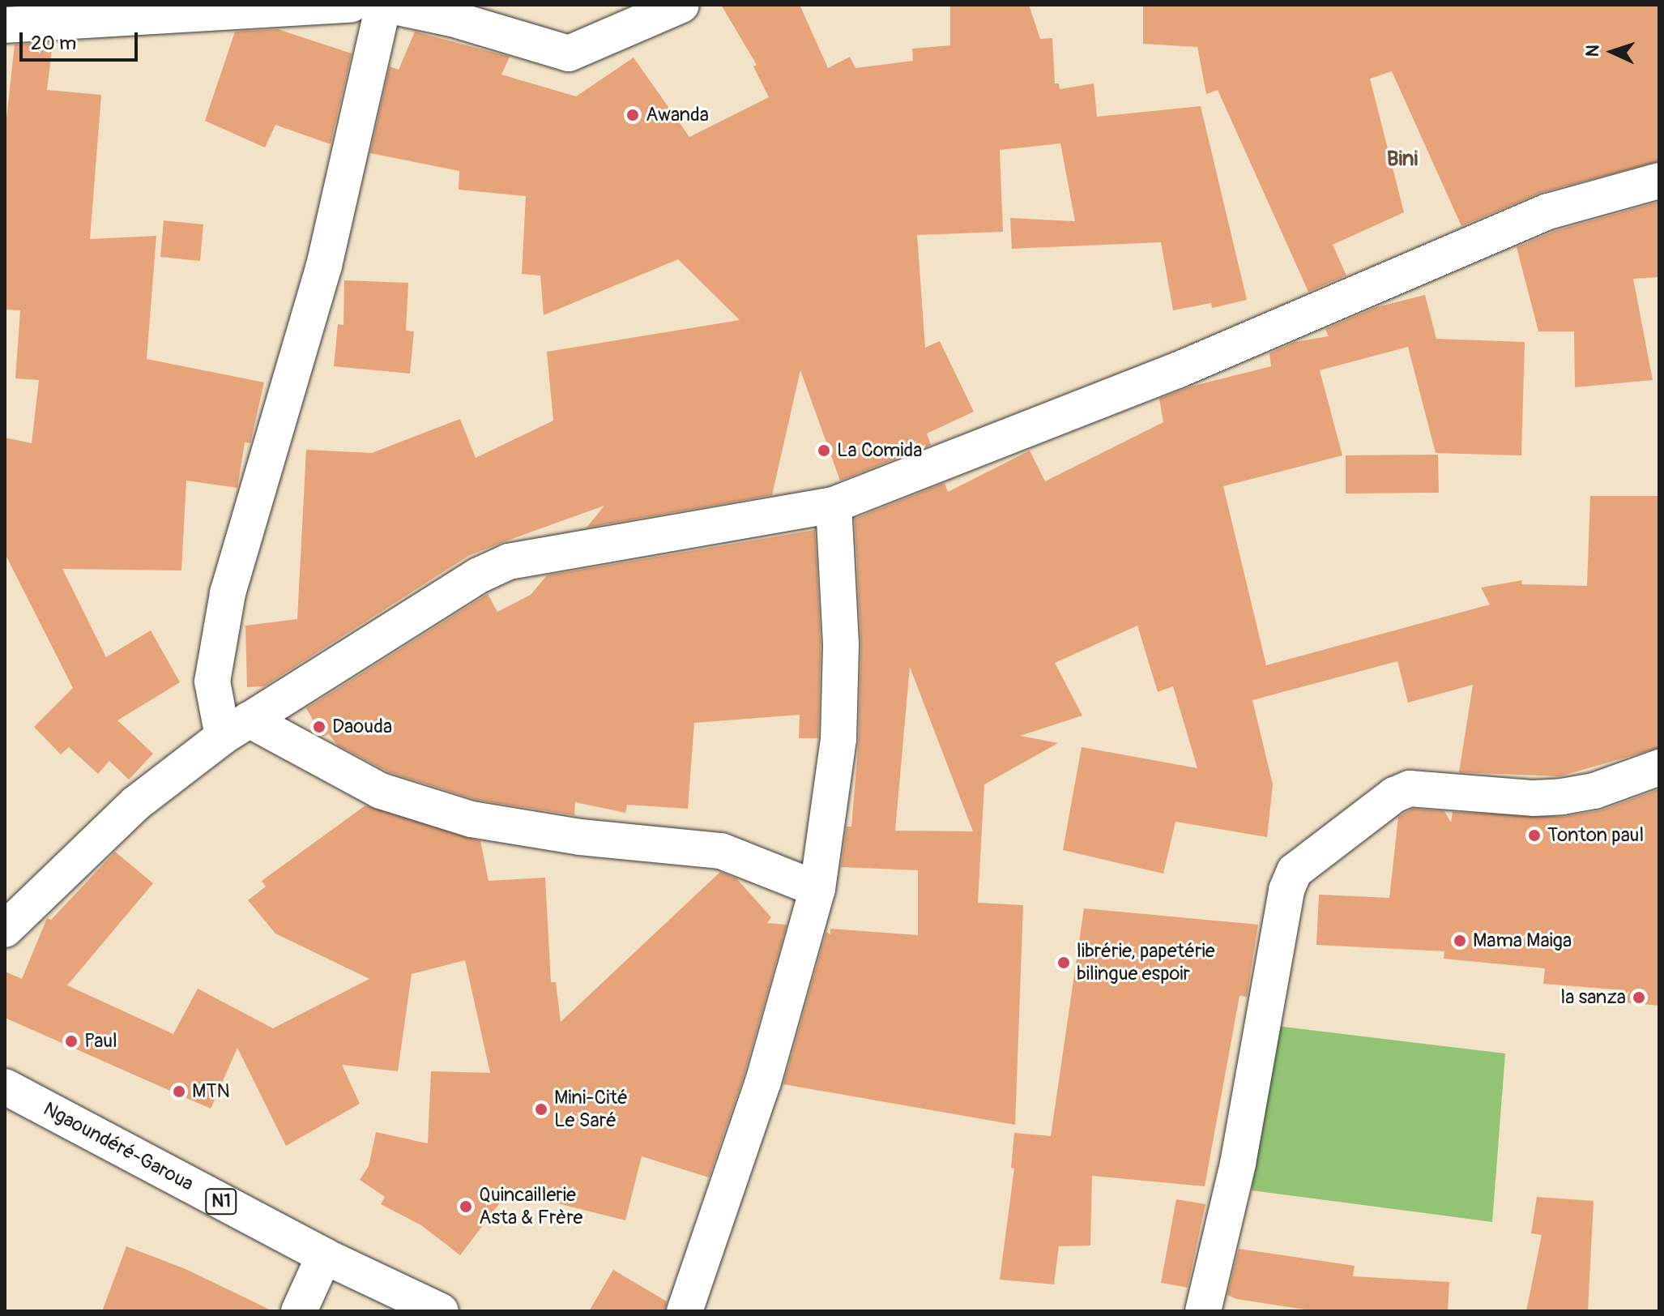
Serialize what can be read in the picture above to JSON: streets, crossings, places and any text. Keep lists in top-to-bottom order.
{
  "streets": {
    "main road": ["Ngaoundéré-Garoua", "N1"]
  },
  "districts": ["Bini"],
  "places": [
    "Awanda",
    "La Comida",
    "Daouda",
    "Tonton paul",
    "Mama Maiga",
    "librérie, papetérie bilingue espoir",
    "la sanza",
    "Paul",
    "MTN",
    "Mini-Cité Le Saré",
    "Quincaillerie Asta & Frère"
  ],
  "scale_bar": "20 m",
  "north": "left"
}
